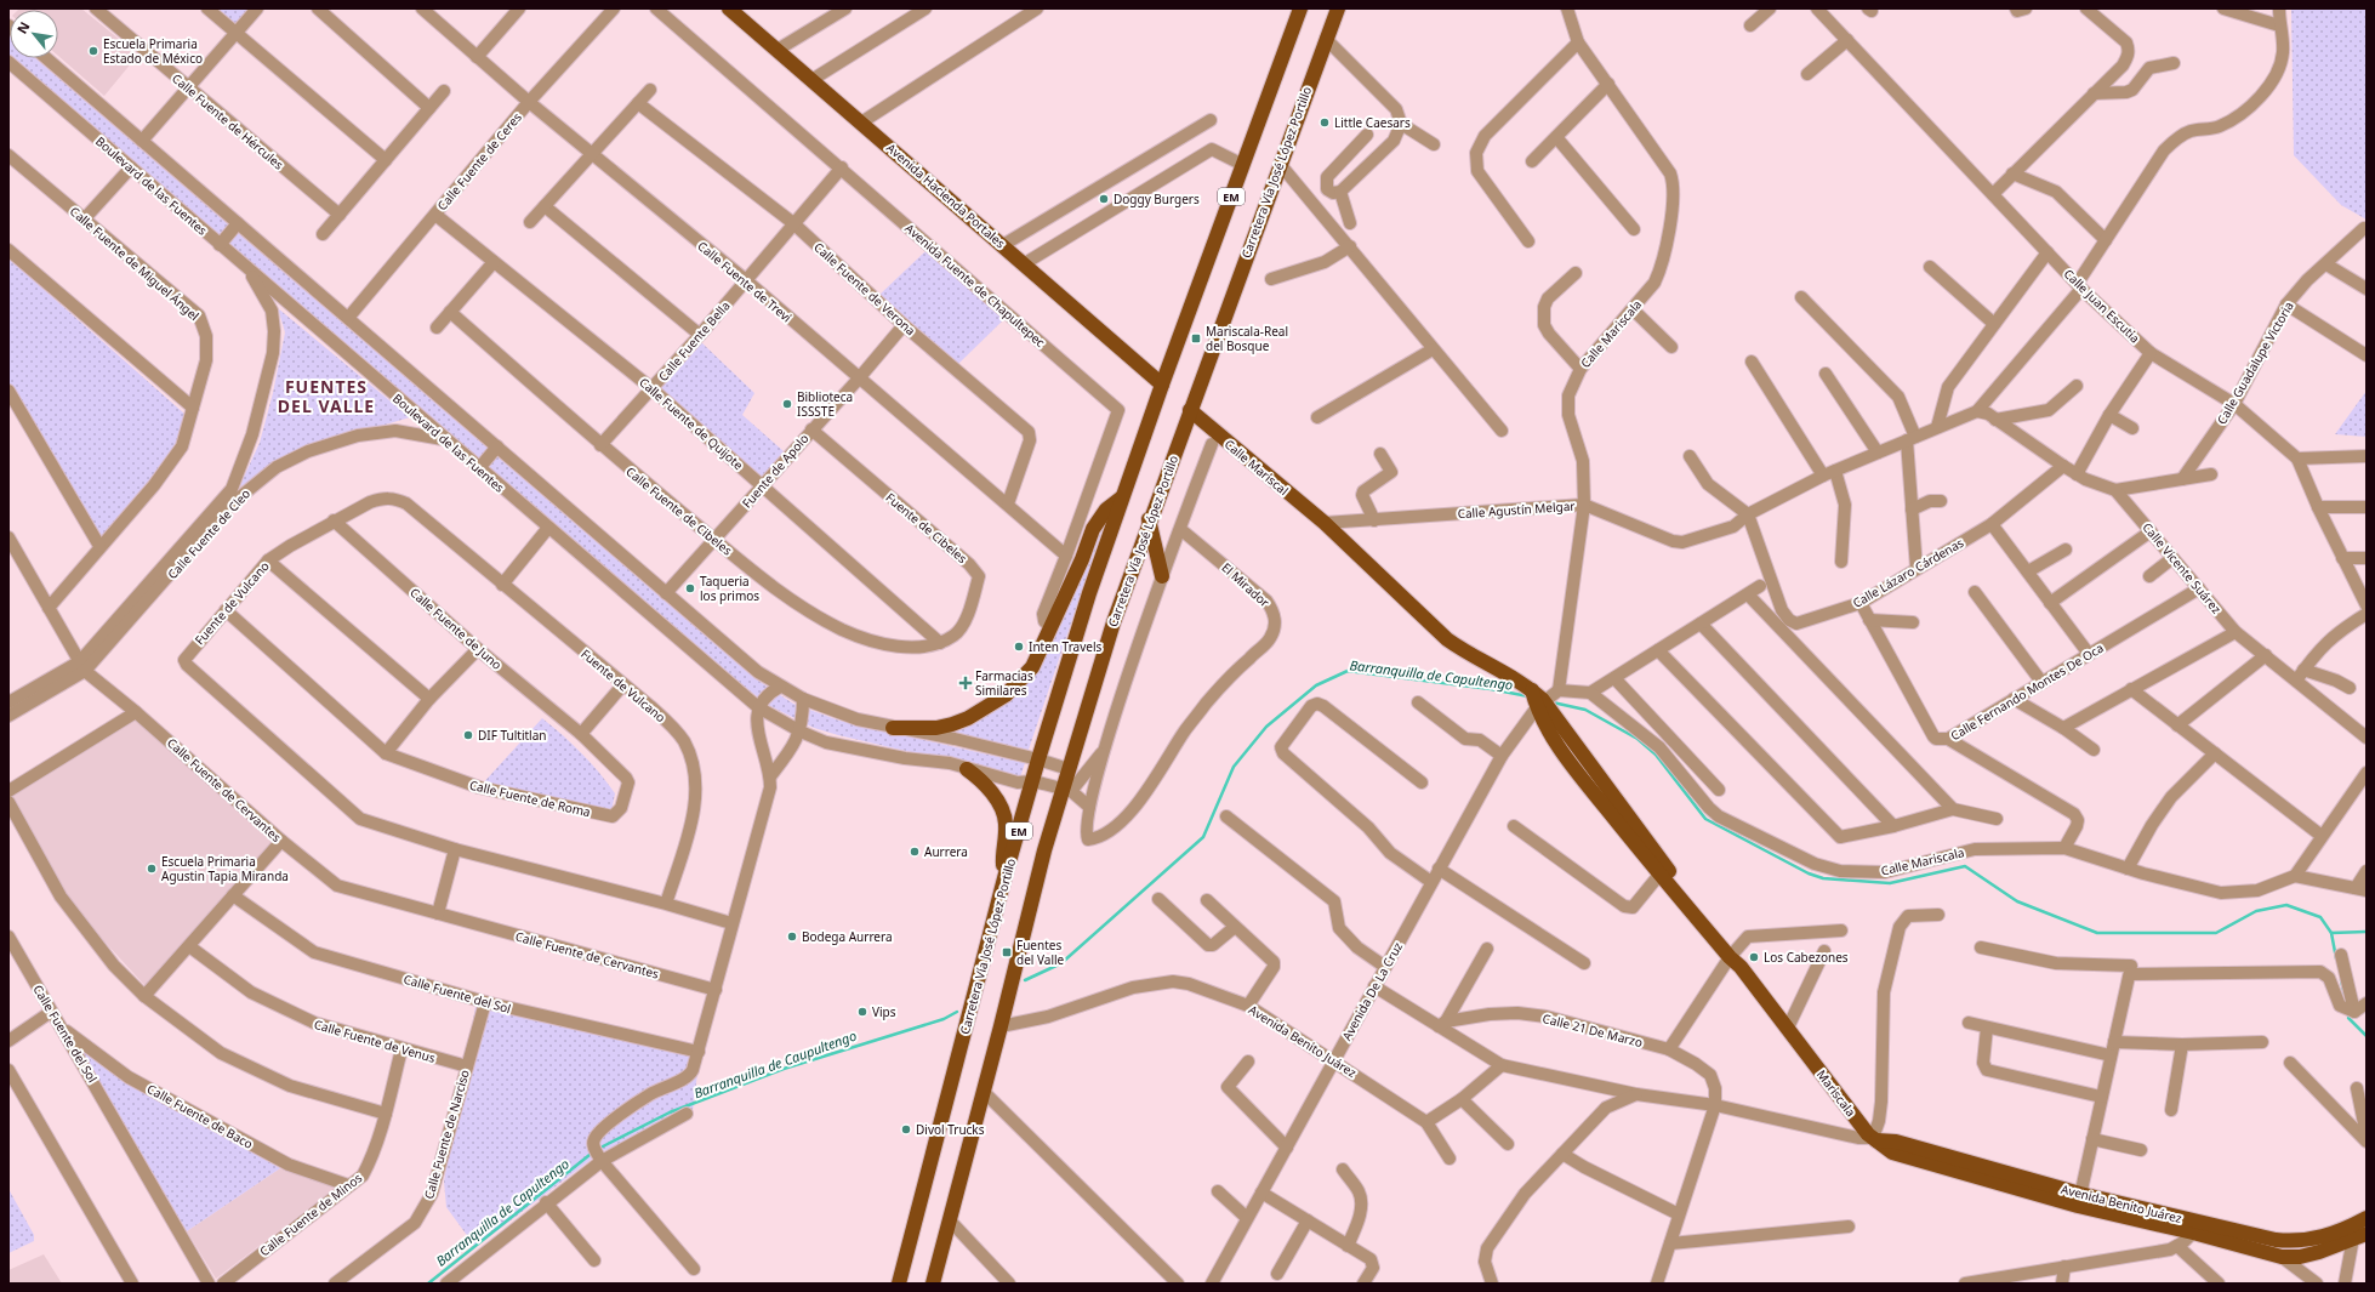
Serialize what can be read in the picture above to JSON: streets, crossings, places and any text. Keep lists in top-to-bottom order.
{
  "streets": {
    "main road": [
      "Carretera Vía José López Portillo",
      "Avenida Hacienda Portales",
      "EM",
      "Calle Mariscal",
      "Avenida Benito Juárez",
      "Mariscala"
    ],
    "street": [
      "Calle Fuente de Hércules",
      "Calle Fuente de Ceres",
      "Boulevard de las Fuentes",
      "Calle Fuente de Miguel Ángel",
      "Calle Fuente de Trevi",
      "Avenida Fuente de Chapultepec",
      "Calle Fuente de Verona",
      "Calle Juan Escutia",
      "Calle Mariscala",
      "Calle Fuente Bella",
      "Calle Guadalupe Victoria",
      "Calle Fuente de Quijote",
      "Fuente de Apolo",
      "Calle Agustín Melgar",
      "Calle Fuente de Cibeles",
      "Fuente de Cibeles",
      "Calle Fuente de Cleo",
      "Calle Vicente Suárez",
      "Calle Lázaro Cárdenas",
      "El Mirador",
      "Fuente de Vulcano",
      "Calle Fuente de Juno",
      "Calle Fernando Montes De Oca",
      "Calle Fuente de Cervantes",
      "Calle Fuente de Roma",
      "Avenida De La Cruz",
      "Calle Fuente del Sol",
      "Calle 21 De Marzo",
      "Calle Fuente de Venus",
      "Calle Fuente de Baco",
      "Calle Fuente de Narciso",
      "Calle Fuente de Minos"
    ]
  },
  "crossings": [
    ["Calle Fuente de Ceres", "Calle Fuente de Trevi"],
    ["Calle Fuente de Ceres", "Calle Fuente de Quijote"],
    ["Carretera Vía José López Portillo", "Boulevard de las Fuentes"],
    ["Carretera Vía José López Portillo", "Avenida Hacienda Portales"],
    ["Carretera Vía José López Portillo", "Calle Mariscal"],
    ["Carretera Vía José López Portillo", "Avenida Benito Juárez"],
    ["Boulevard de las Fuentes", "Calle Fuente de Cleo"],
    ["Calle Fuente de Miguel Ángel", "Calle Fuente de Cervantes"],
    ["Calle Fuente de Trevi", "Avenida Fuente de Chapultepec"],
    ["Calle Fuente de Trevi", "Calle Fuente de Verona"],
    ["Calle Fuente de Trevi", "Calle Fuente Bella"],
    ["Calle Fuente de Trevi", "Fuente de Apolo"],
    ["Avenida Fuente de Chapultepec", "Calle Fuente Bella"],
    ["Calle Fuente de Verona", "Calle Fuente Bella"],
    ["Calle Fuente de Verona", "Fuente de Apolo"],
    ["Calle Juan Escutia", "Calle Guadalupe Victoria"],
    ["Calle Juan Escutia", "Calle Agustín Melgar"],
    ["Calle Mariscala", "Calle Agustín Melgar"],
    ["Calle Fuente Bella", "Calle Fuente de Quijote"],
    ["Calle Fuente Bella", "Calle Fuente de Cibeles"],
    ["Calle Fuente de Quijote", "Fuente de Apolo"],
    ["Calle Fuente de Quijote", "Calle Fuente de Cibeles"],
    ["Calle Fuente de Quijote", "Fuente de Cibeles"],
    ["Calle Mariscal", "Calle Agustín Melgar"],
    ["Fuente de Apolo", "Calle Fuente de Cibeles"],
    ["Fuente de Apolo", "Fuente de Cibeles"],
    ["Calle Agustín Melgar", "Calle Vicente Suárez"],
    ["Calle Agustín Melgar", "Calle Lázaro Cárdenas"],
    ["Calle Fuente de Cibeles", "Fuente de Cibeles"],
    ["Calle Fuente de Cleo", "Calle Fuente de Cervantes"],
    ["Calle Vicente Suárez", "Calle Lázaro Cárdenas"],
    ["Calle Vicente Suárez", "Calle Fernando Montes De Oca"],
    ["Calle Lázaro Cárdenas", "Calle Fernando Montes De Oca"],
    ["Fuente de Vulcano", "Calle Fuente de Juno"],
    ["Fuente de Vulcano", "Calle Fuente de Roma"],
    ["Calle Fuente de Juno", "Calle Fuente de Roma"],
    ["Avenida De La Cruz", "Avenida Benito Juárez"],
    ["Calle Fuente del Sol", "Calle Fuente de Baco"],
    ["Calle Fuente del Sol", "Calle Fuente de Narciso"],
    ["Calle Fuente de Venus", "Calle Fuente de Narciso"],
    ["Calle Fuente de Venus", "Calle Fuente de Minos"],
    ["Avenida Benito Juárez", "Mariscala"],
    ["Calle Fuente de Baco", "Calle Fuente de Minos"]
  ],
  "districts": ["FUENTES DEL VALLE"],
  "water": ["Barranquilla de Capultengo", "Barranquilla de Caupultengo"],
  "places": {
    "other": [
      "Escuela Primaria Estado de México",
      "Little Caesars",
      "Doggy Burgers",
      "Biblioteca ISSSTE",
      "Taqueria los primos",
      "Inten Travels",
      "DIF Tultitlan",
      "Aurrera",
      "Escuela Primaria Agustin Tapia Miranda",
      "Bodega Aurrera",
      "Los Cabezones",
      "Vips",
      "Divol Trucks"
    ],
    "transit": ["Mariscala-Real del Bosque", "Fuentes del Valle"],
    "health": ["Farmacias Similares"]
  },
  "north": "top left"
}
